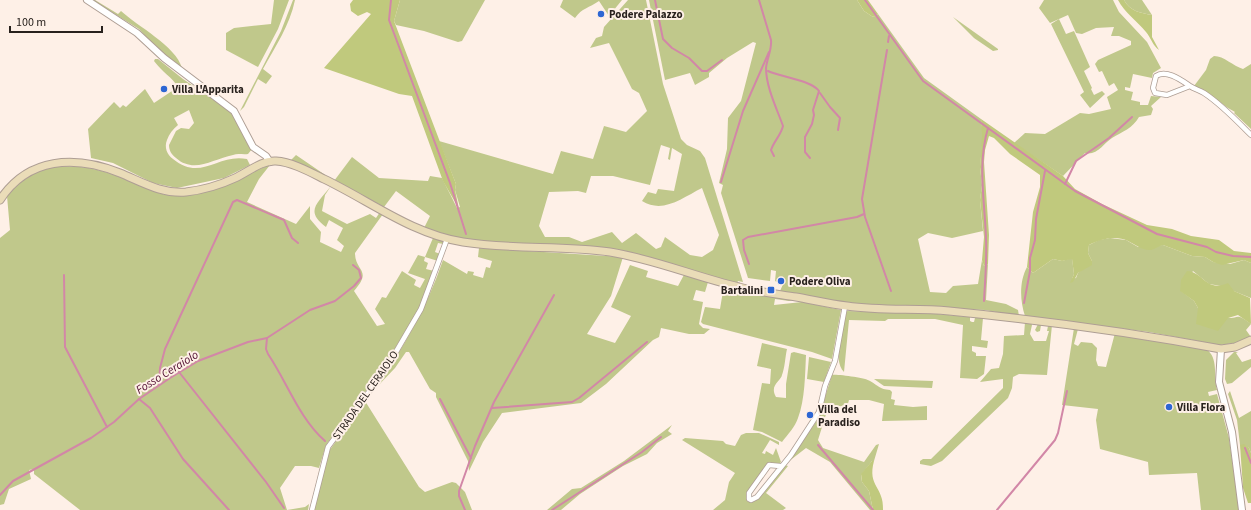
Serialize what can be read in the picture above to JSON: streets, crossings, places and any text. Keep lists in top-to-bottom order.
{
  "streets": {
    "street": ["STRADA DEL CERAIOLO"]
  },
  "water": ["Fosso Ceraiolo"],
  "places": {
    "other": [
      "Podere Palazzo",
      "Villa L'Apparita",
      "Podere Oliva",
      "Villa Flora",
      "Villa del Paradiso"
    ],
    "transit": ["Bartalini"]
  },
  "scale_bar": "100 m"
}
